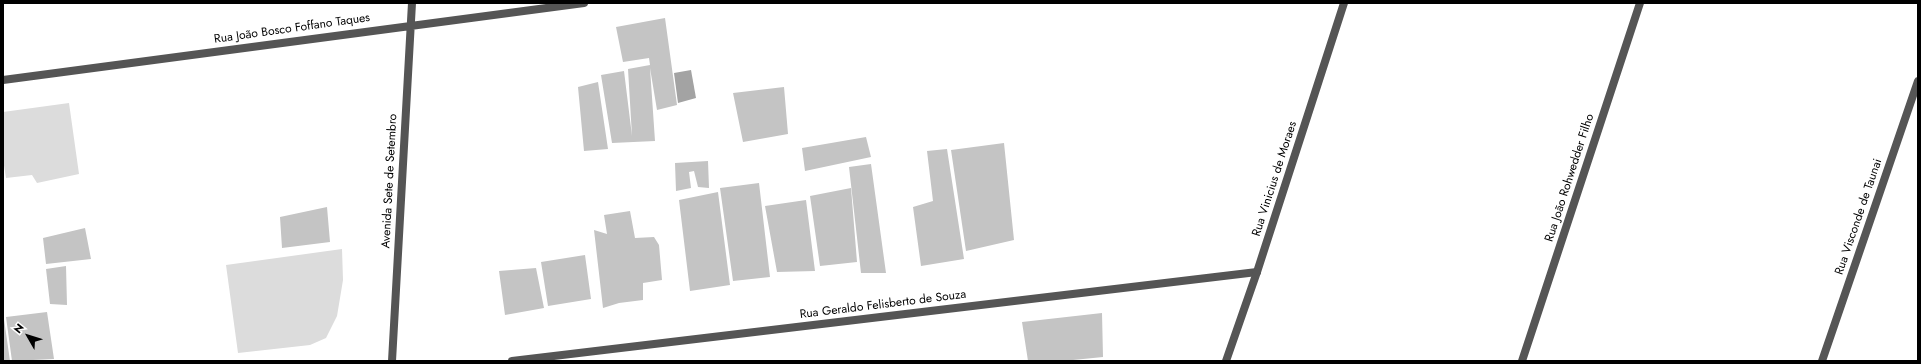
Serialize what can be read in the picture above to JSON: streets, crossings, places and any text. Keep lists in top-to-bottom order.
{
  "streets": {
    "street": [
      "Rua João Bosco Foffano Taques",
      "Rua João Rohwedder Filho",
      "Rua Vinicius de Moraes",
      "Avenida Sete de Setembro",
      "Rua Visconde de Taunai",
      "Rua Geraldo Felisberto de Souza"
    ]
  },
  "crossings": [
    ["Rua João Bosco Foffano Taques", "Avenida Sete de Setembro"],
    ["Rua Vinicius de Moraes", "Rua Geraldo Felisberto de Souza"]
  ],
  "north": "top left"
}
